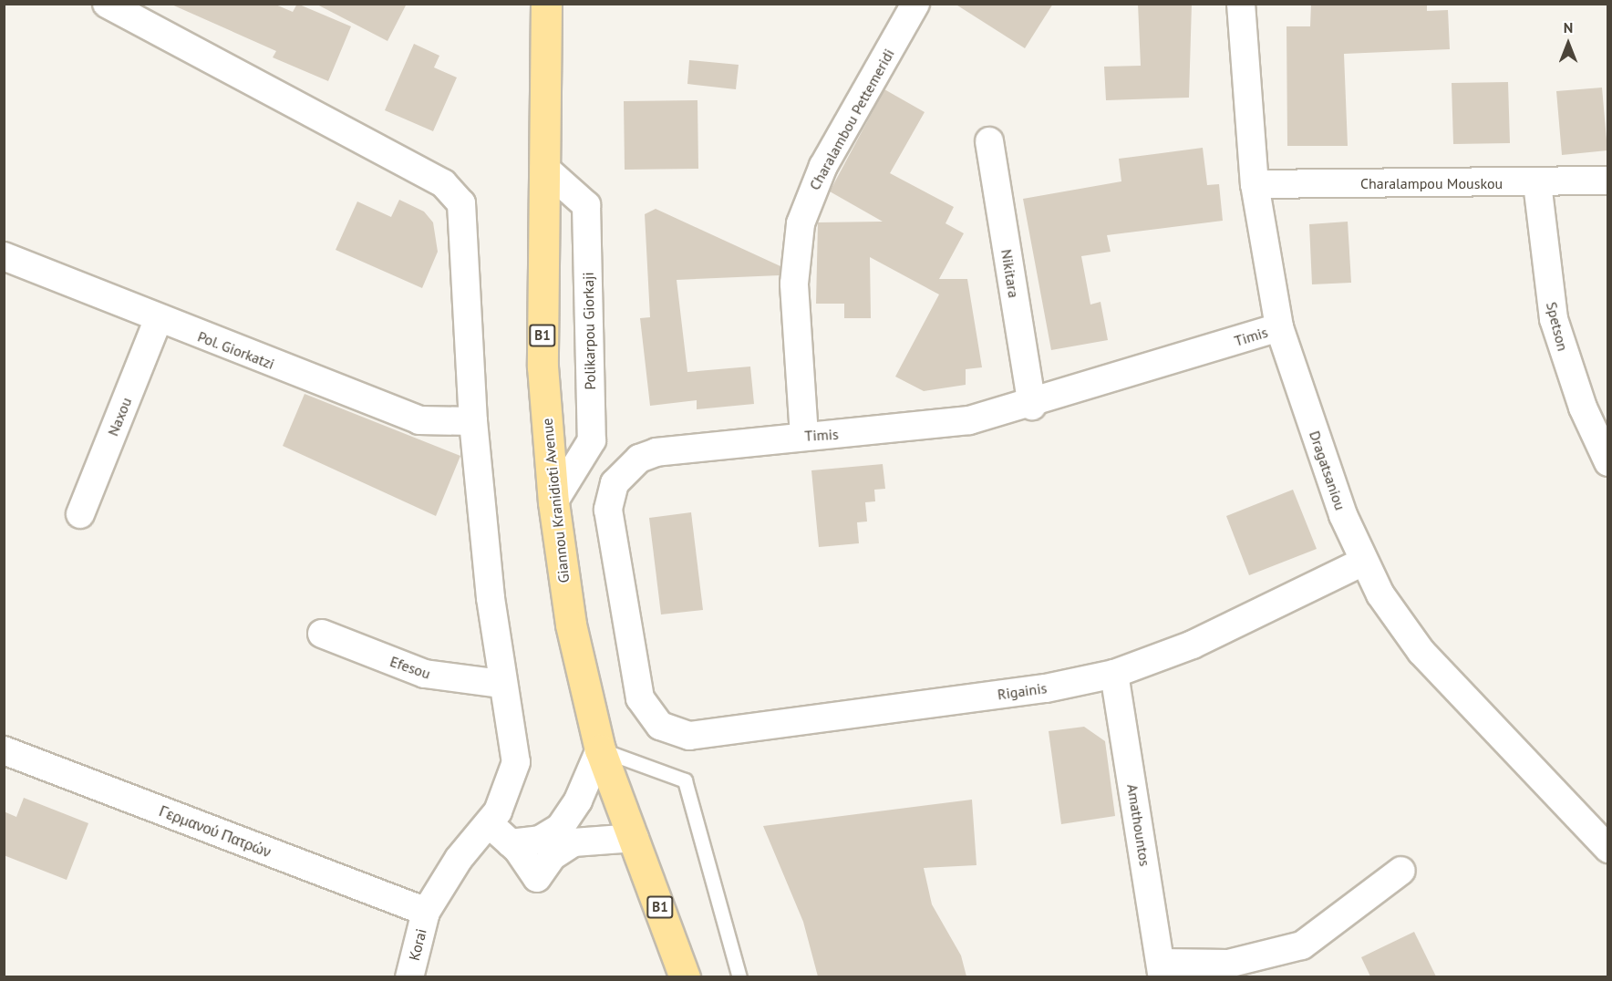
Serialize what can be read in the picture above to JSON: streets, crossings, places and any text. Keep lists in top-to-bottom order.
{
  "streets": {
    "main road": ["B1", "Giannou Kranidioti Avenue"],
    "street": [
      "Charalambou Pettemeridi",
      "Charalampou Mouskou",
      "Nikitara",
      "Spetson",
      "Polikarpou Giorkaji",
      "Timis",
      "Pol. Giorkatzi",
      "Naxou",
      "Dragatsaniou",
      "Efesou",
      "Rigainis",
      "Amathountos",
      "Γερμανού Πατρών",
      "Korai"
    ]
  },
  "crossings": [
    ["Charalambou Pettemeridi", "Timis"],
    ["Charalampou Mouskou", "Spetson"],
    ["Charalampou Mouskou", "Dragatsaniou"],
    ["Nikitara", "Timis"],
    ["Polikarpou Giorkaji", "Giannou Kranidioti Avenue"],
    ["Timis", "Dragatsaniou"],
    ["Timis", "Rigainis"],
    ["Pol. Giorkatzi", "Naxou"],
    ["Pol. Giorkatzi", "Korai"],
    ["Dragatsaniou", "Rigainis"],
    ["Efesou", "Korai"],
    ["Rigainis", "Amathountos"],
    ["Γερμανού Πατρών", "Korai"]
  ],
  "north": "top"
}
